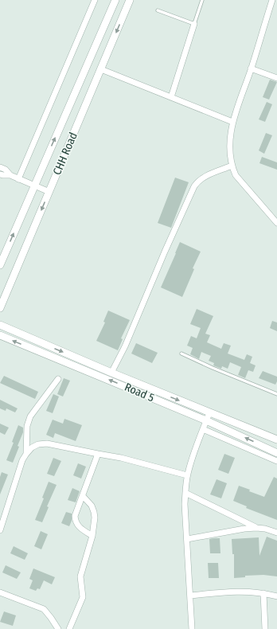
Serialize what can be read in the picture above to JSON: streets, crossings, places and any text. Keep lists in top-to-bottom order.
{
  "streets": {
    "street": ["CHH Road", "Road 5"]
  }
}
